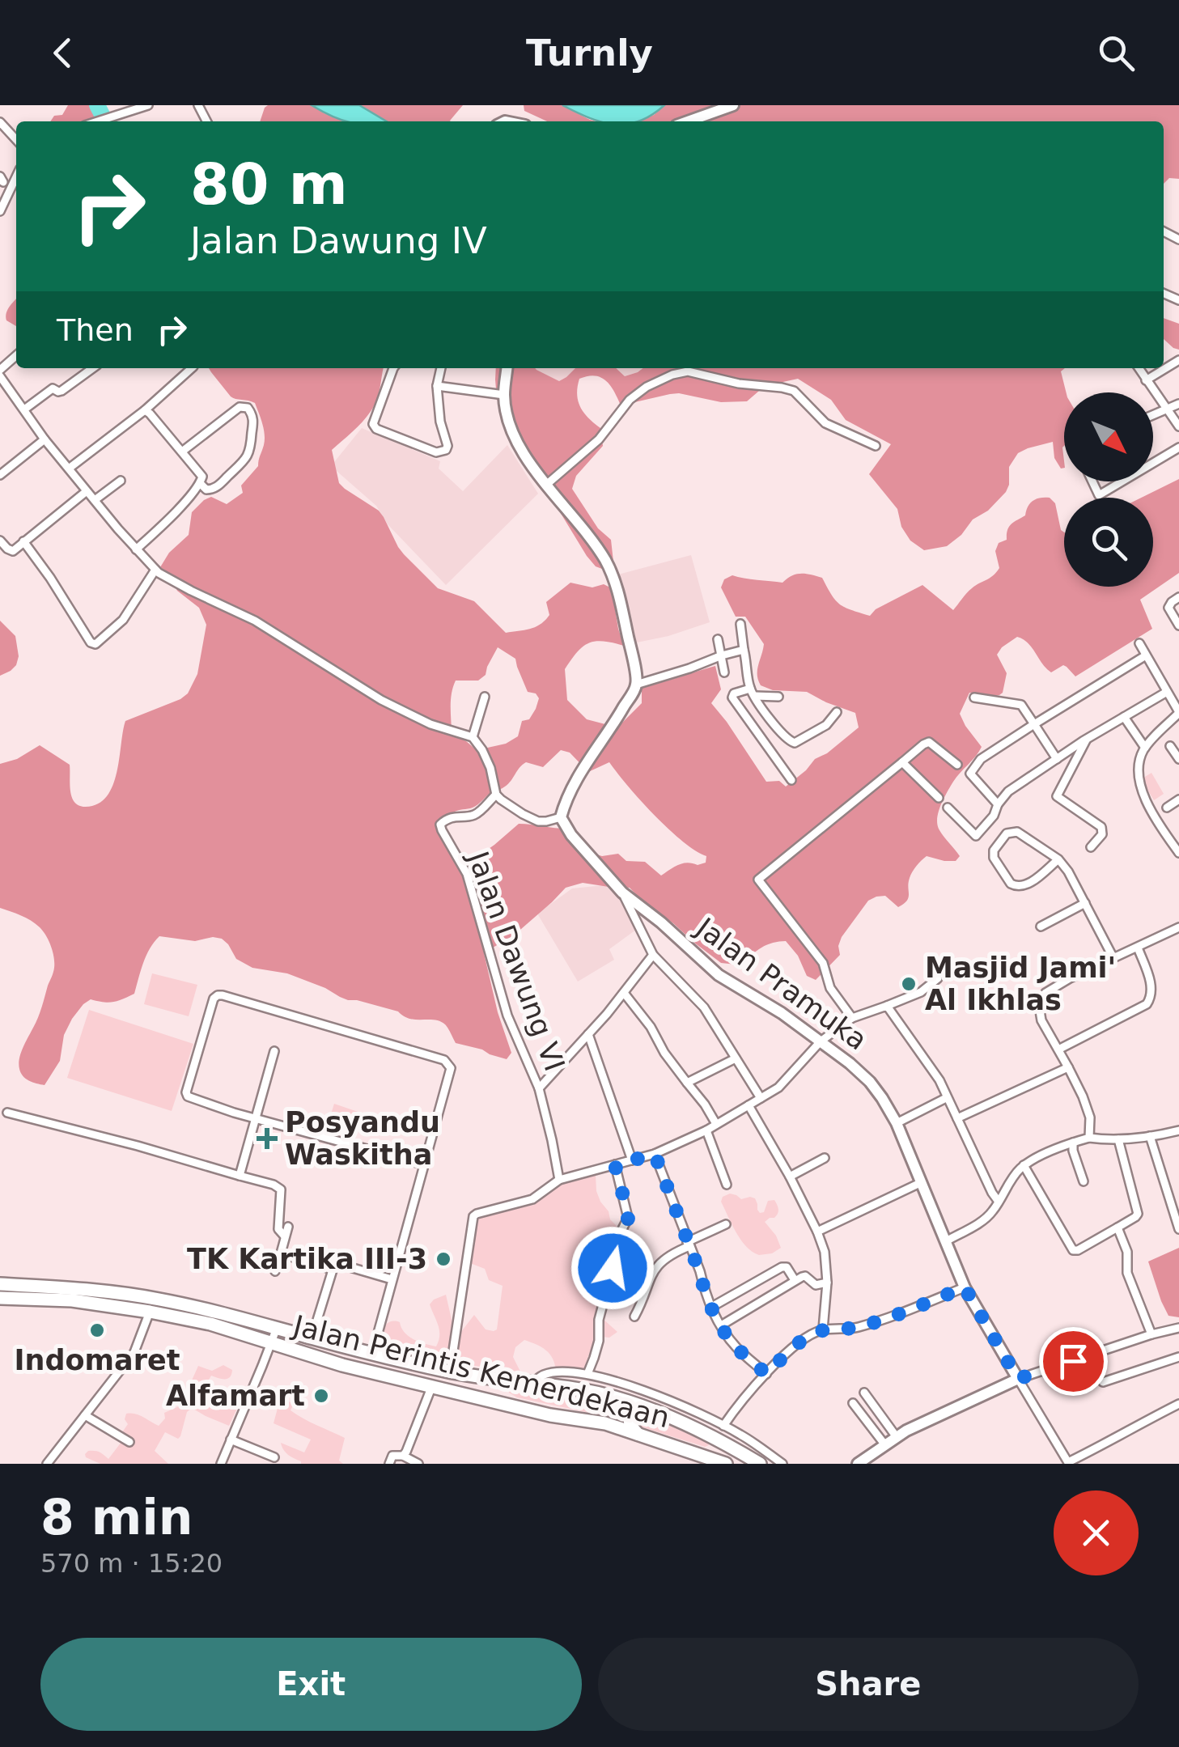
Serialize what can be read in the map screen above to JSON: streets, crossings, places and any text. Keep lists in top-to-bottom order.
{
  "streets": {
    "highway": ["Jalan Perintis Kemerdekaan"],
    "main road": ["Jalan Pramuka"],
    "street": ["Jalan Dawung VI"]
  },
  "places": {
    "other": [
      "Masjid Jami' Al Ikhlas",
      "TK Kartika III-3",
      "Indomaret",
      "Alfamart"
    ],
    "health": ["Posyandu Waskitha"]
  },
  "north": "bottom right",
  "page": {
    "header": "Turnly",
    "turn": ["80 m", "Jalan Dawung IV"],
    "then": "Then",
    "heading": ["8 min", "570 m · 15:20"],
    "buttons": ["Exit", "Share"]
  }
}
